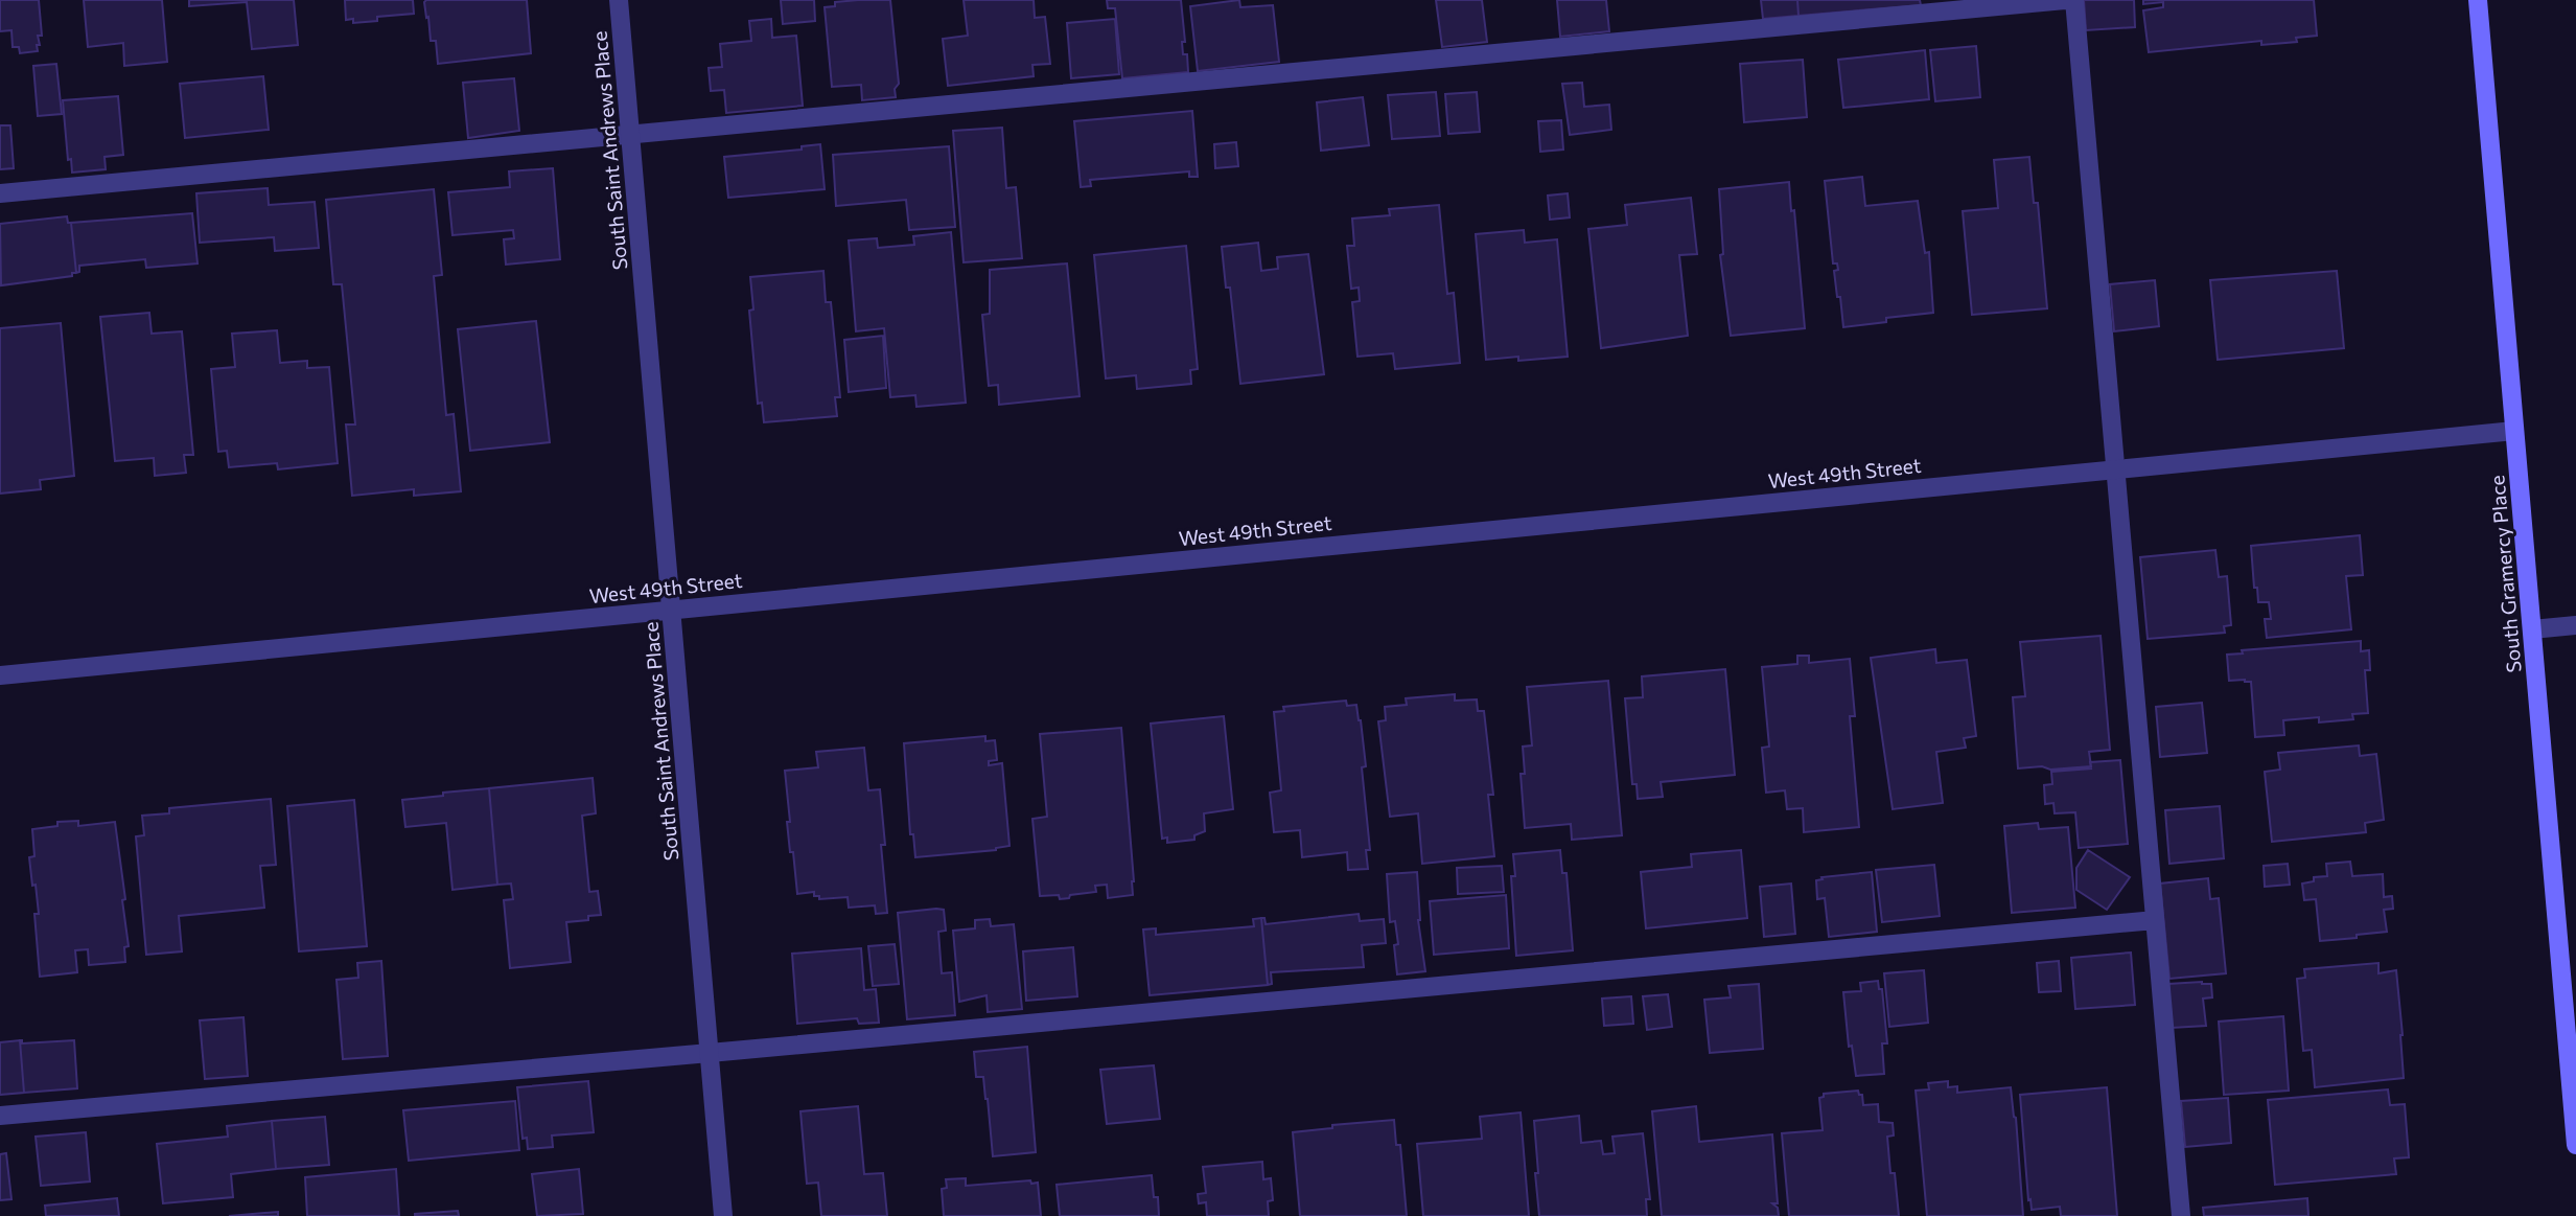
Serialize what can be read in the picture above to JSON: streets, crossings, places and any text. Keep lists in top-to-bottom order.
{
  "streets": {
    "street": ["South Saint Andrews Place", "West 49th Street", "South Gramercy Place"]
  },
  "crossings": [
    ["South Saint Andrews Place", "West 49th Street"],
    ["West 49th Street", "South Gramercy Place"]
  ]
}
